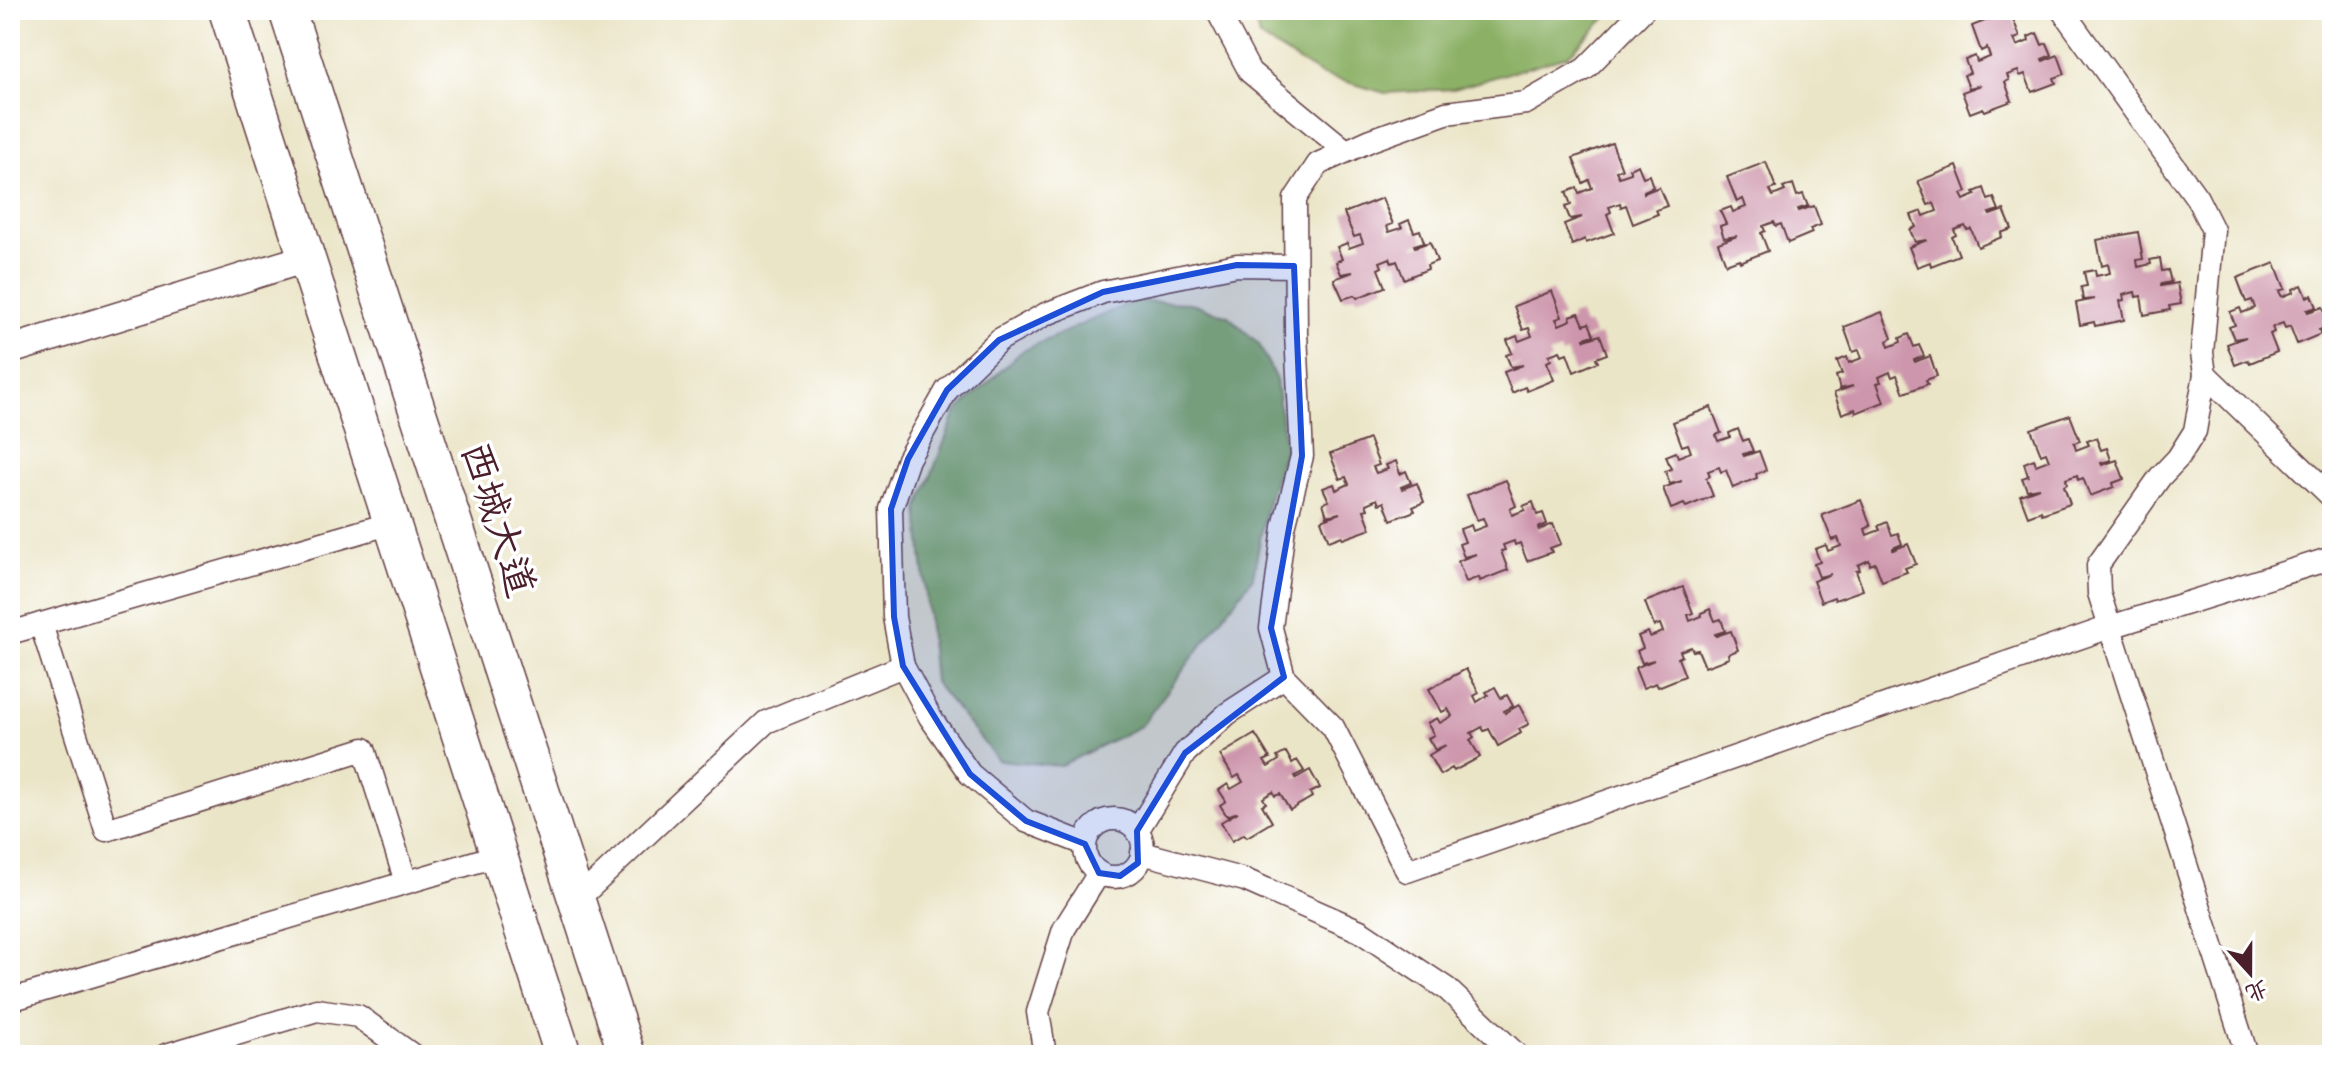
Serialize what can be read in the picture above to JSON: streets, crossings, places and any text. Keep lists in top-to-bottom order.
{
  "streets": {
    "highway": ["西城大道"]
  },
  "north": "bottom"
}
